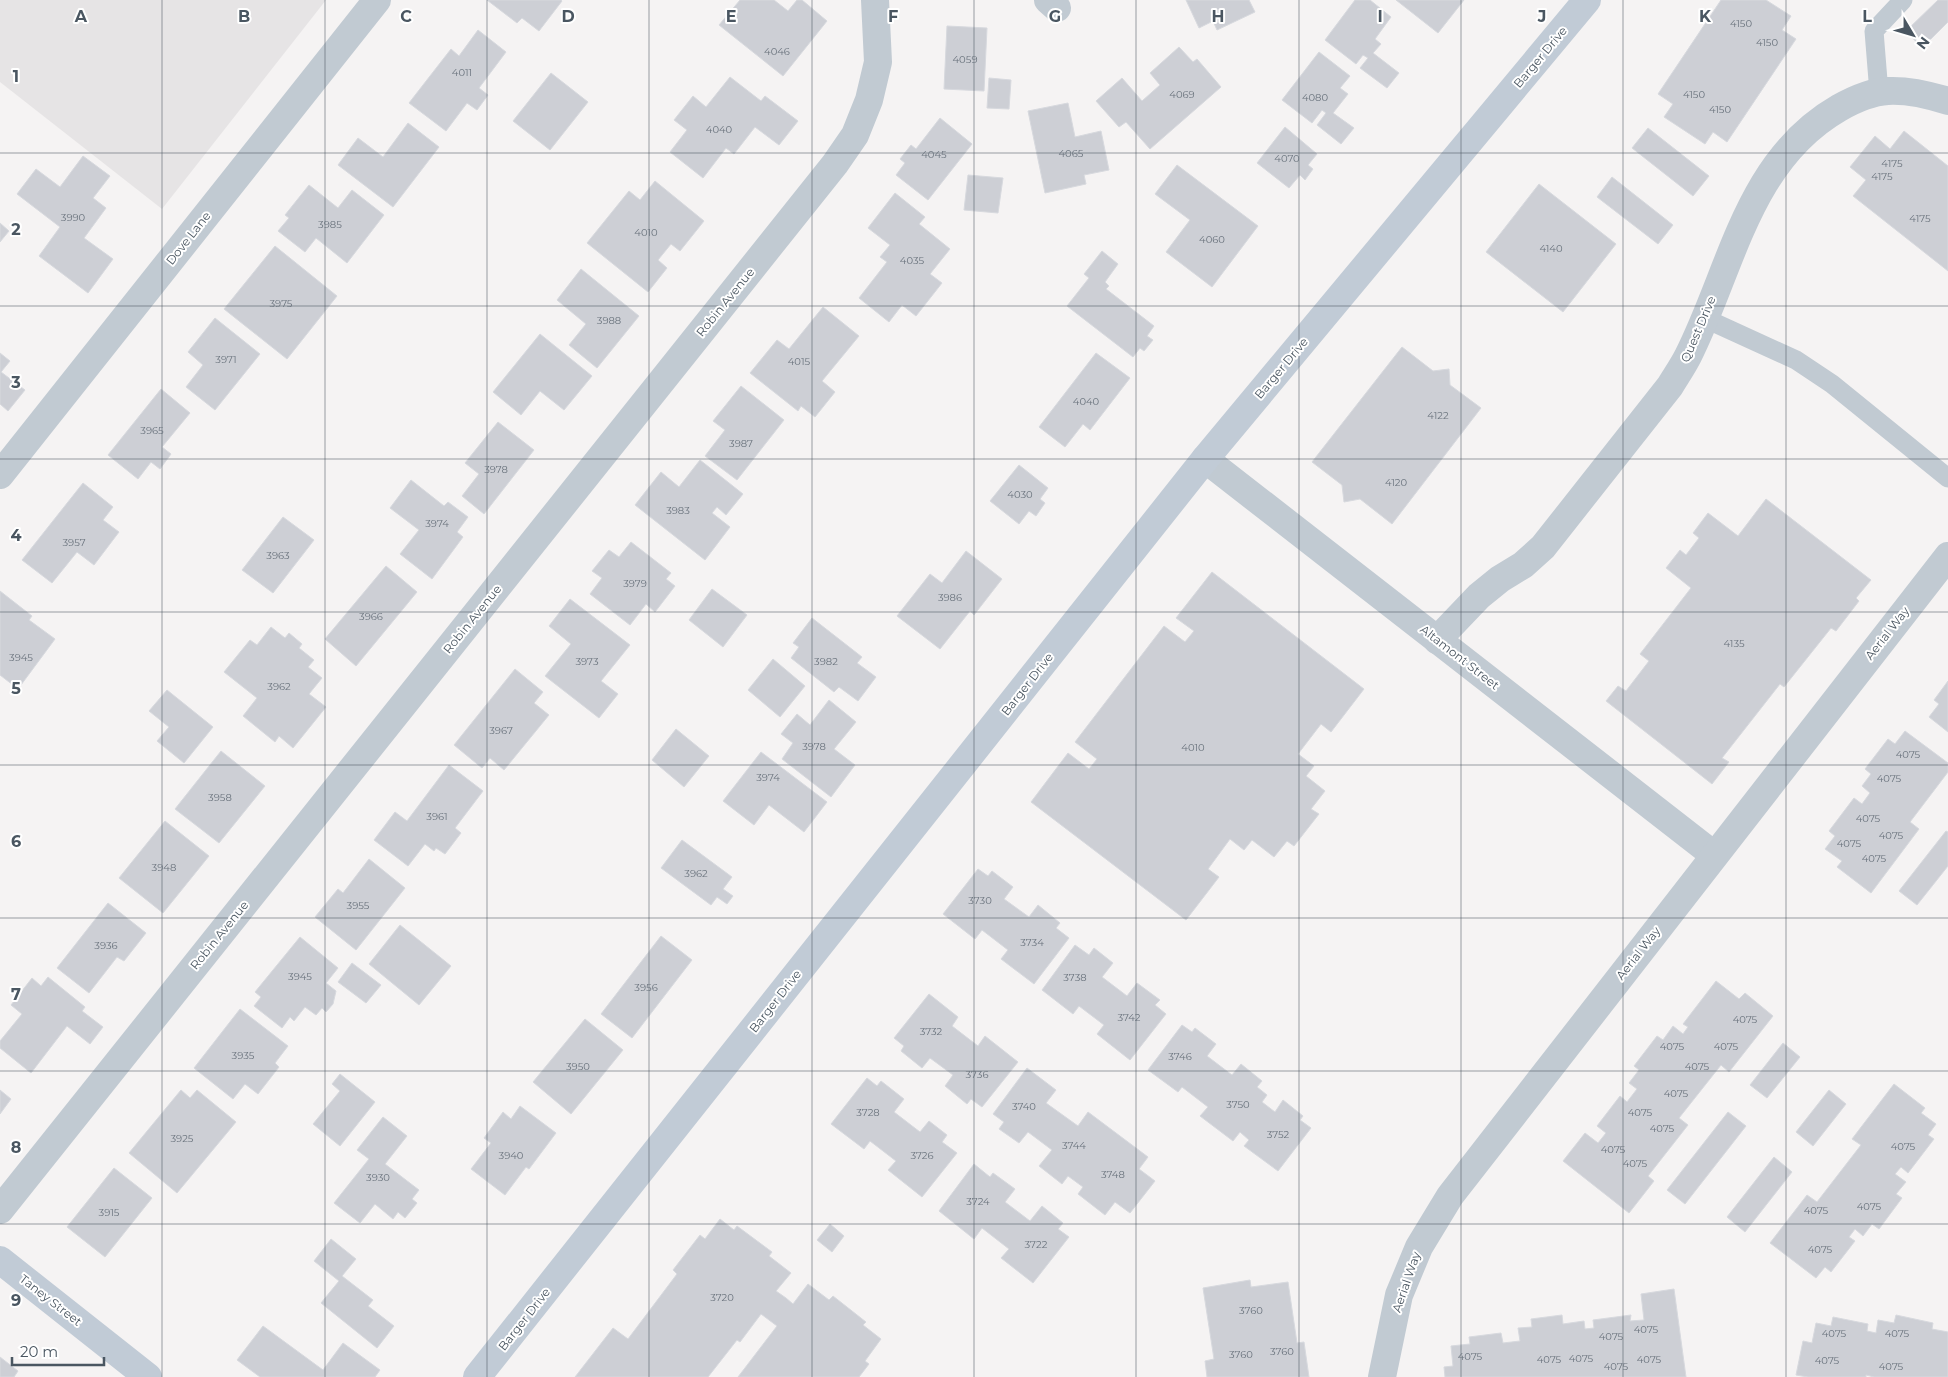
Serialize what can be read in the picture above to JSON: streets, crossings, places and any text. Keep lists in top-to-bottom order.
{
  "streets": {
    "main road": ["Barger Drive", "Taney Street"],
    "street": [
      "Dove Lane",
      "Robin Avenue",
      "Quest Drive",
      "Aerial Way",
      "Altamont Street"
    ]
  },
  "crossings": [
    ["Barger Drive", "Altamont Street"],
    ["Quest Drive", "Altamont Street"],
    ["Aerial Way", "Altamont Street"]
  ],
  "house_numbers": [
    "4150",
    "4150",
    "4046",
    "4059",
    "4011",
    "4069",
    "4150",
    "4080",
    "4150",
    "4040",
    "4065",
    "4045",
    "4070",
    "4175",
    "4175",
    "3990",
    "4175",
    "3985",
    "4010",
    "4060",
    "4140",
    "4035",
    "3975",
    "3988",
    "3971",
    "4015",
    "4040",
    "4122",
    "3965",
    "3987",
    "3978",
    "4120",
    "4030",
    "3983",
    "3974",
    "3957",
    "3963",
    "3979",
    "3986",
    "3966",
    "4135",
    "3945",
    "3973",
    "3982",
    "3962",
    "3967",
    "3978",
    "4010",
    "4075",
    "3974",
    "4075",
    "3958",
    "3961",
    "4075",
    "4075",
    "4075",
    "4075",
    "3948",
    "3962",
    "3730",
    "3955",
    "3734",
    "3936",
    "3945",
    "3738",
    "3956",
    "3742",
    "4075",
    "3732",
    "4075",
    "4075",
    "3935",
    "3746",
    "3950",
    "4075",
    "3736",
    "4075",
    "3750",
    "3740",
    "3728",
    "4075",
    "4075",
    "3752",
    "3925",
    "3744",
    "4075",
    "4075",
    "3940",
    "3726",
    "4075",
    "3748",
    "3930",
    "3724",
    "4075",
    "4075",
    "3915",
    "3722",
    "4075",
    "3720",
    "3760",
    "4075",
    "4075",
    "4075",
    "4075",
    "3760",
    "3760",
    "4075",
    "4075",
    "4075",
    "4075",
    "4075",
    "4075",
    "4075"
  ],
  "scale_bar": "20 m",
  "north": "bottom right",
  "grid": {
    "columns": [
      "A",
      "B",
      "C",
      "D",
      "E",
      "F",
      "G",
      "H",
      "I",
      "J",
      "K",
      "L"
    ],
    "rows": [
      "1",
      "2",
      "3",
      "4",
      "5",
      "6",
      "7",
      "8",
      "9"
    ]
  }
}
